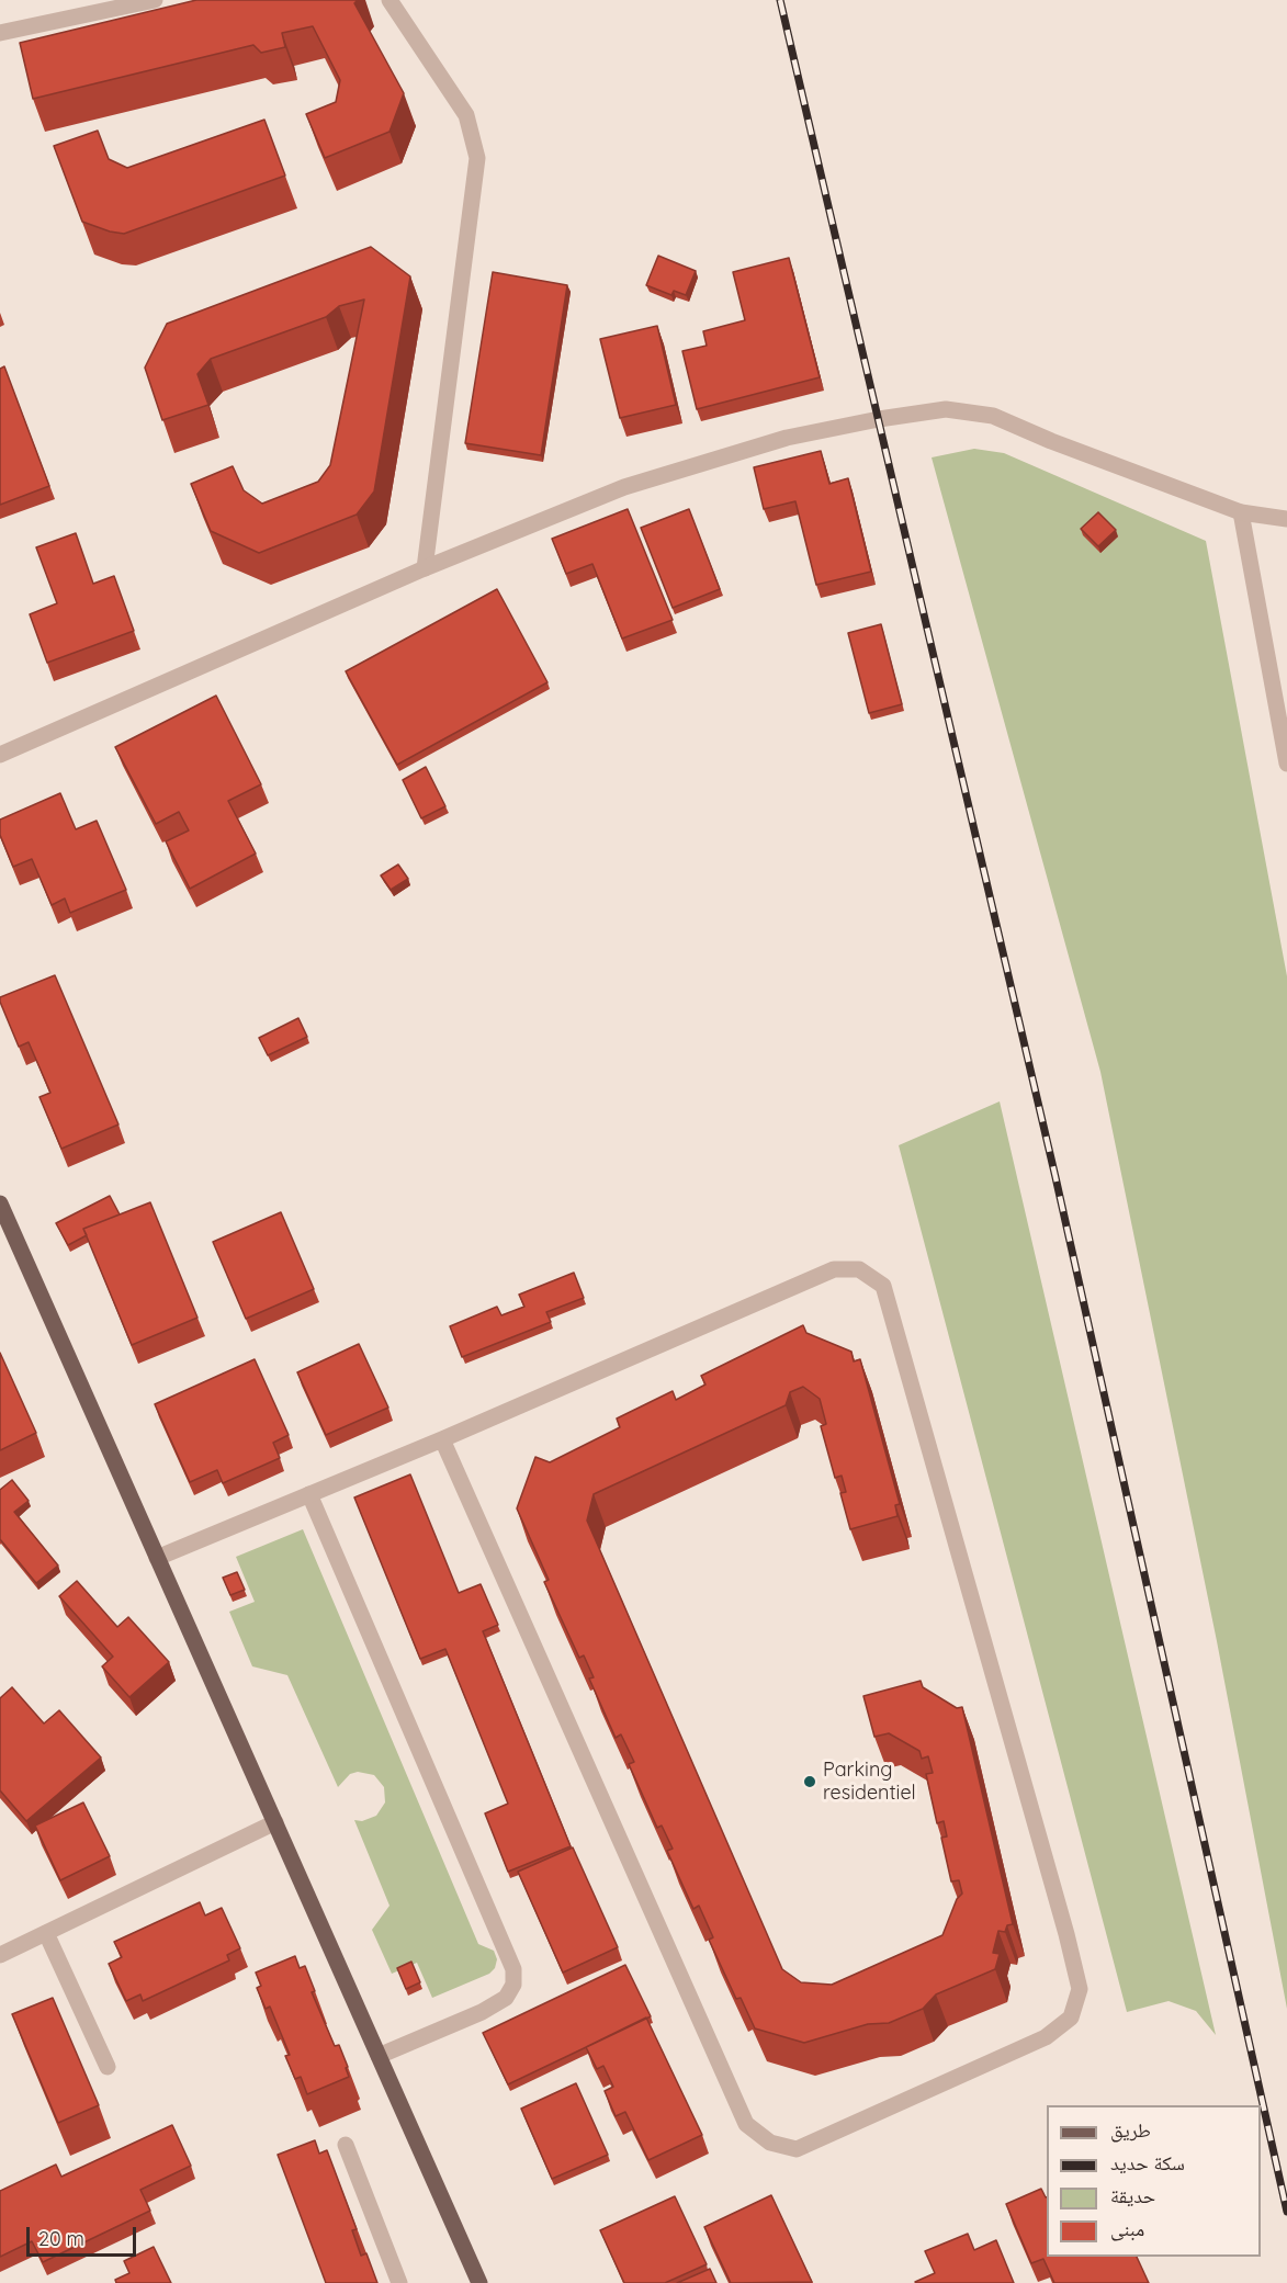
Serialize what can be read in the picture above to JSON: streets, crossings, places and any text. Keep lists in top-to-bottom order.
{
  "places": ["Parking residentiel"],
  "legend": [
    "طريق",
    "سكة حديد",
    "حديقة",
    "مبنى"
  ],
  "scale_bar": "20 m"
}
